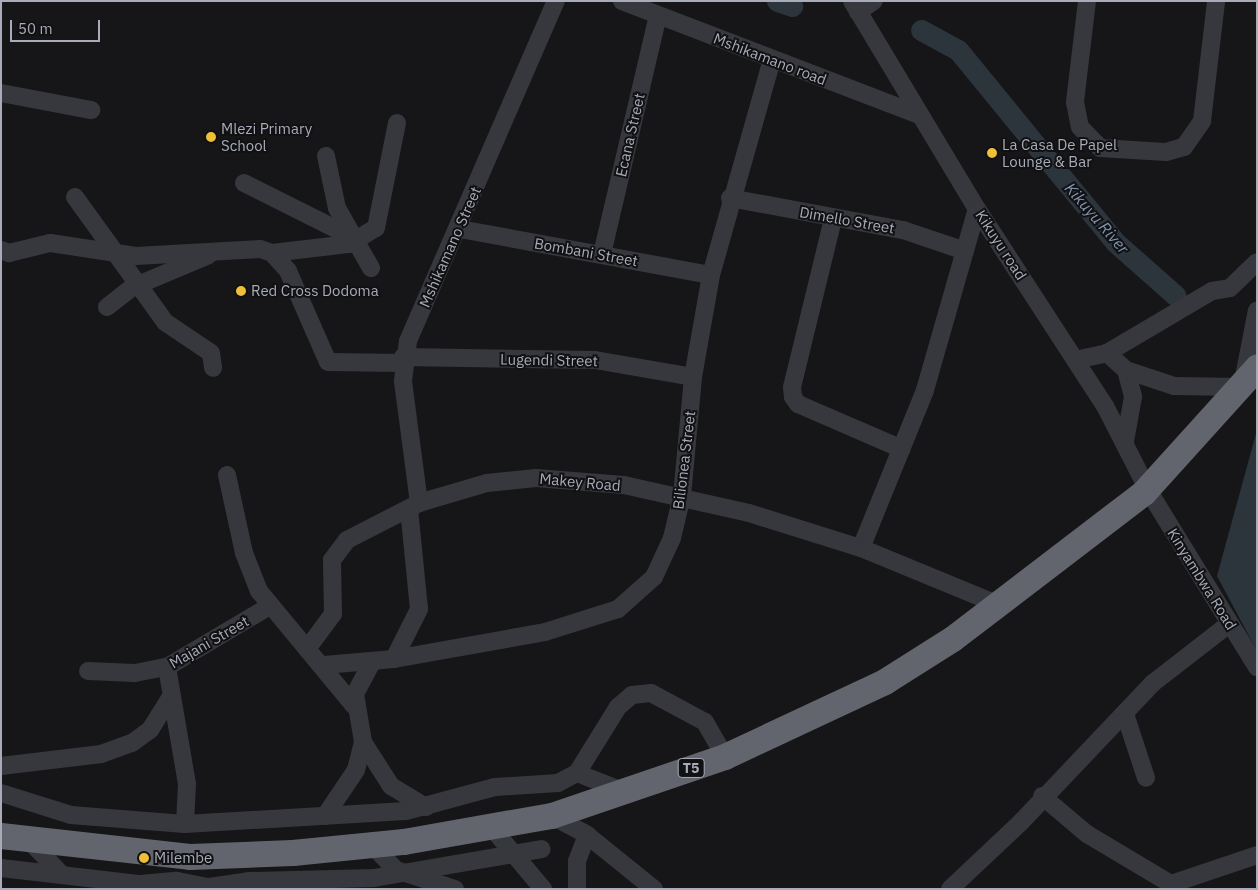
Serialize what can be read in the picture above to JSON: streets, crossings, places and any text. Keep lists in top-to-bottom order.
{
  "streets": {
    "highway": ["T5"],
    "street": [
      "Mshikamano road",
      "Ecana Street",
      "Dimello Street",
      "Kikuyu road",
      "Mshikamano Street",
      "Bombani Street",
      "Lugendi Street",
      "Bilionea Street",
      "Makey Road",
      "Kinyambwa Road",
      "Majani Street"
    ]
  },
  "crossings": [
    ["Mshikamano road", "Ecana Street"],
    ["Mshikamano road", "Kikuyu road"],
    ["Mshikamano road", "Bilionea Street"],
    ["Ecana Street", "Bombani Street"],
    ["Dimello Street", "Bilionea Street"],
    ["Kikuyu road", "Kinyambwa Road"],
    ["Kikuyu road", "T5"],
    ["Mshikamano Street", "Bombani Street"],
    ["Mshikamano Street", "Lugendi Street"],
    ["Bombani Street", "Bilionea Street"],
    ["Lugendi Street", "Bilionea Street"],
    ["Bilionea Street", "Makey Road"],
    ["Makey Road", "T5"],
    ["Kinyambwa Road", "T5"]
  ],
  "water": ["Kikuyu River"],
  "places": [
    "Mlezi Primary School",
    "La Casa De Papel Lounge & Bar",
    "Red Cross Dodoma",
    "Milembe"
  ],
  "scale_bar": "50 m"
}
